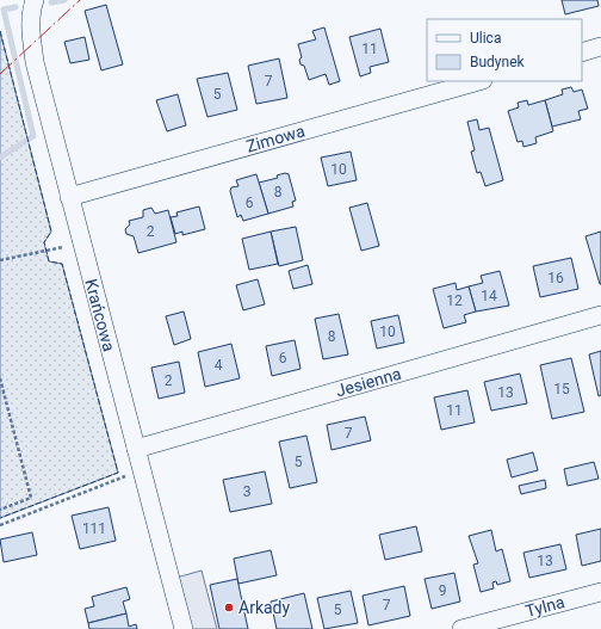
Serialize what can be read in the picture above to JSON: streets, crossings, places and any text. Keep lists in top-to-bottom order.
{
  "streets": {
    "street": [
      "Zimowa",
      "Krańcowa",
      "Jesienna",
      "Tylna"
    ]
  },
  "crossings": [
    ["Zimowa", "Krańcowa"],
    ["Krańcowa", "Jesienna"]
  ],
  "places": ["Arkady"],
  "house_numbers": [
    "11",
    "7",
    "5",
    "10",
    "8",
    "6",
    "2",
    "16",
    "14",
    "12",
    "10",
    "8",
    "6",
    "4",
    "2",
    "15",
    "13",
    "11",
    "7",
    "5",
    "3",
    "111",
    "13",
    "9",
    "7",
    "5"
  ],
  "legend": ["Ulica", "Budynek"]
}
